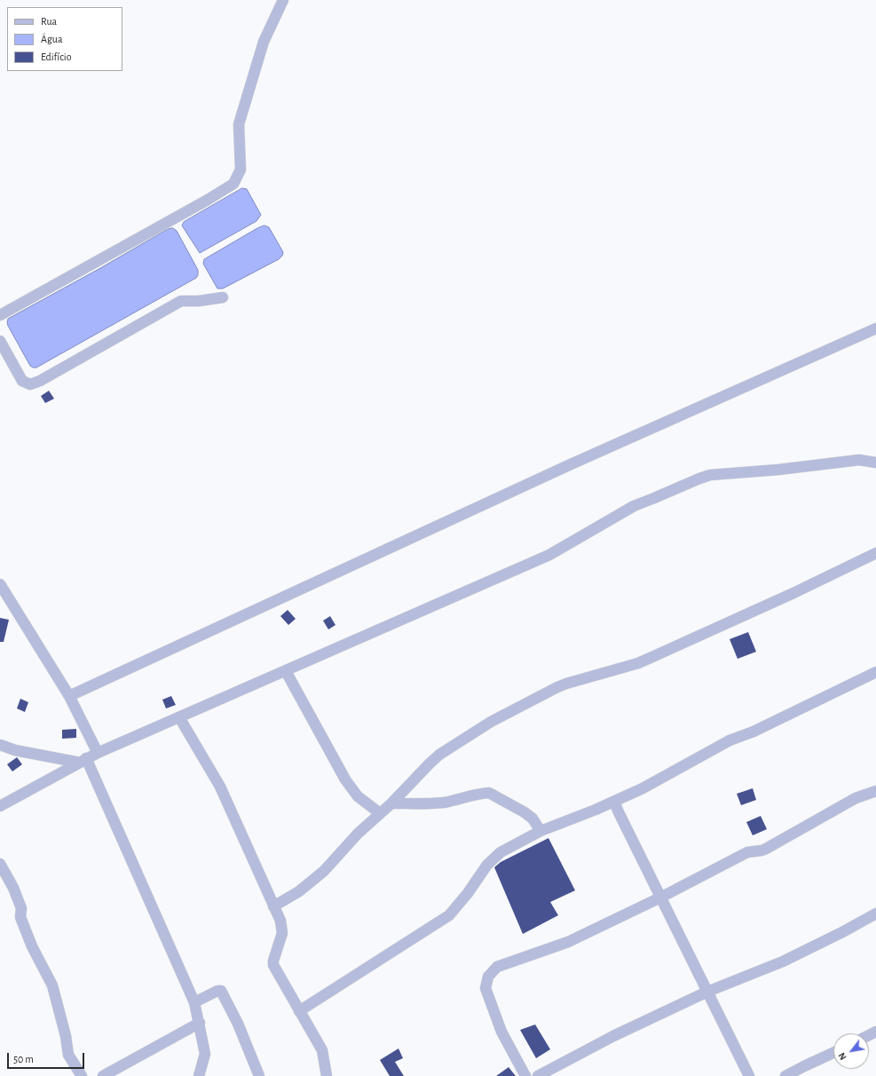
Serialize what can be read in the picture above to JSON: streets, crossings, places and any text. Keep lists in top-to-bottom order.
{
  "legend": ["Rua", "Água", "Edifício"],
  "scale_bar": "50 m",
  "north": "bottom left"
}
